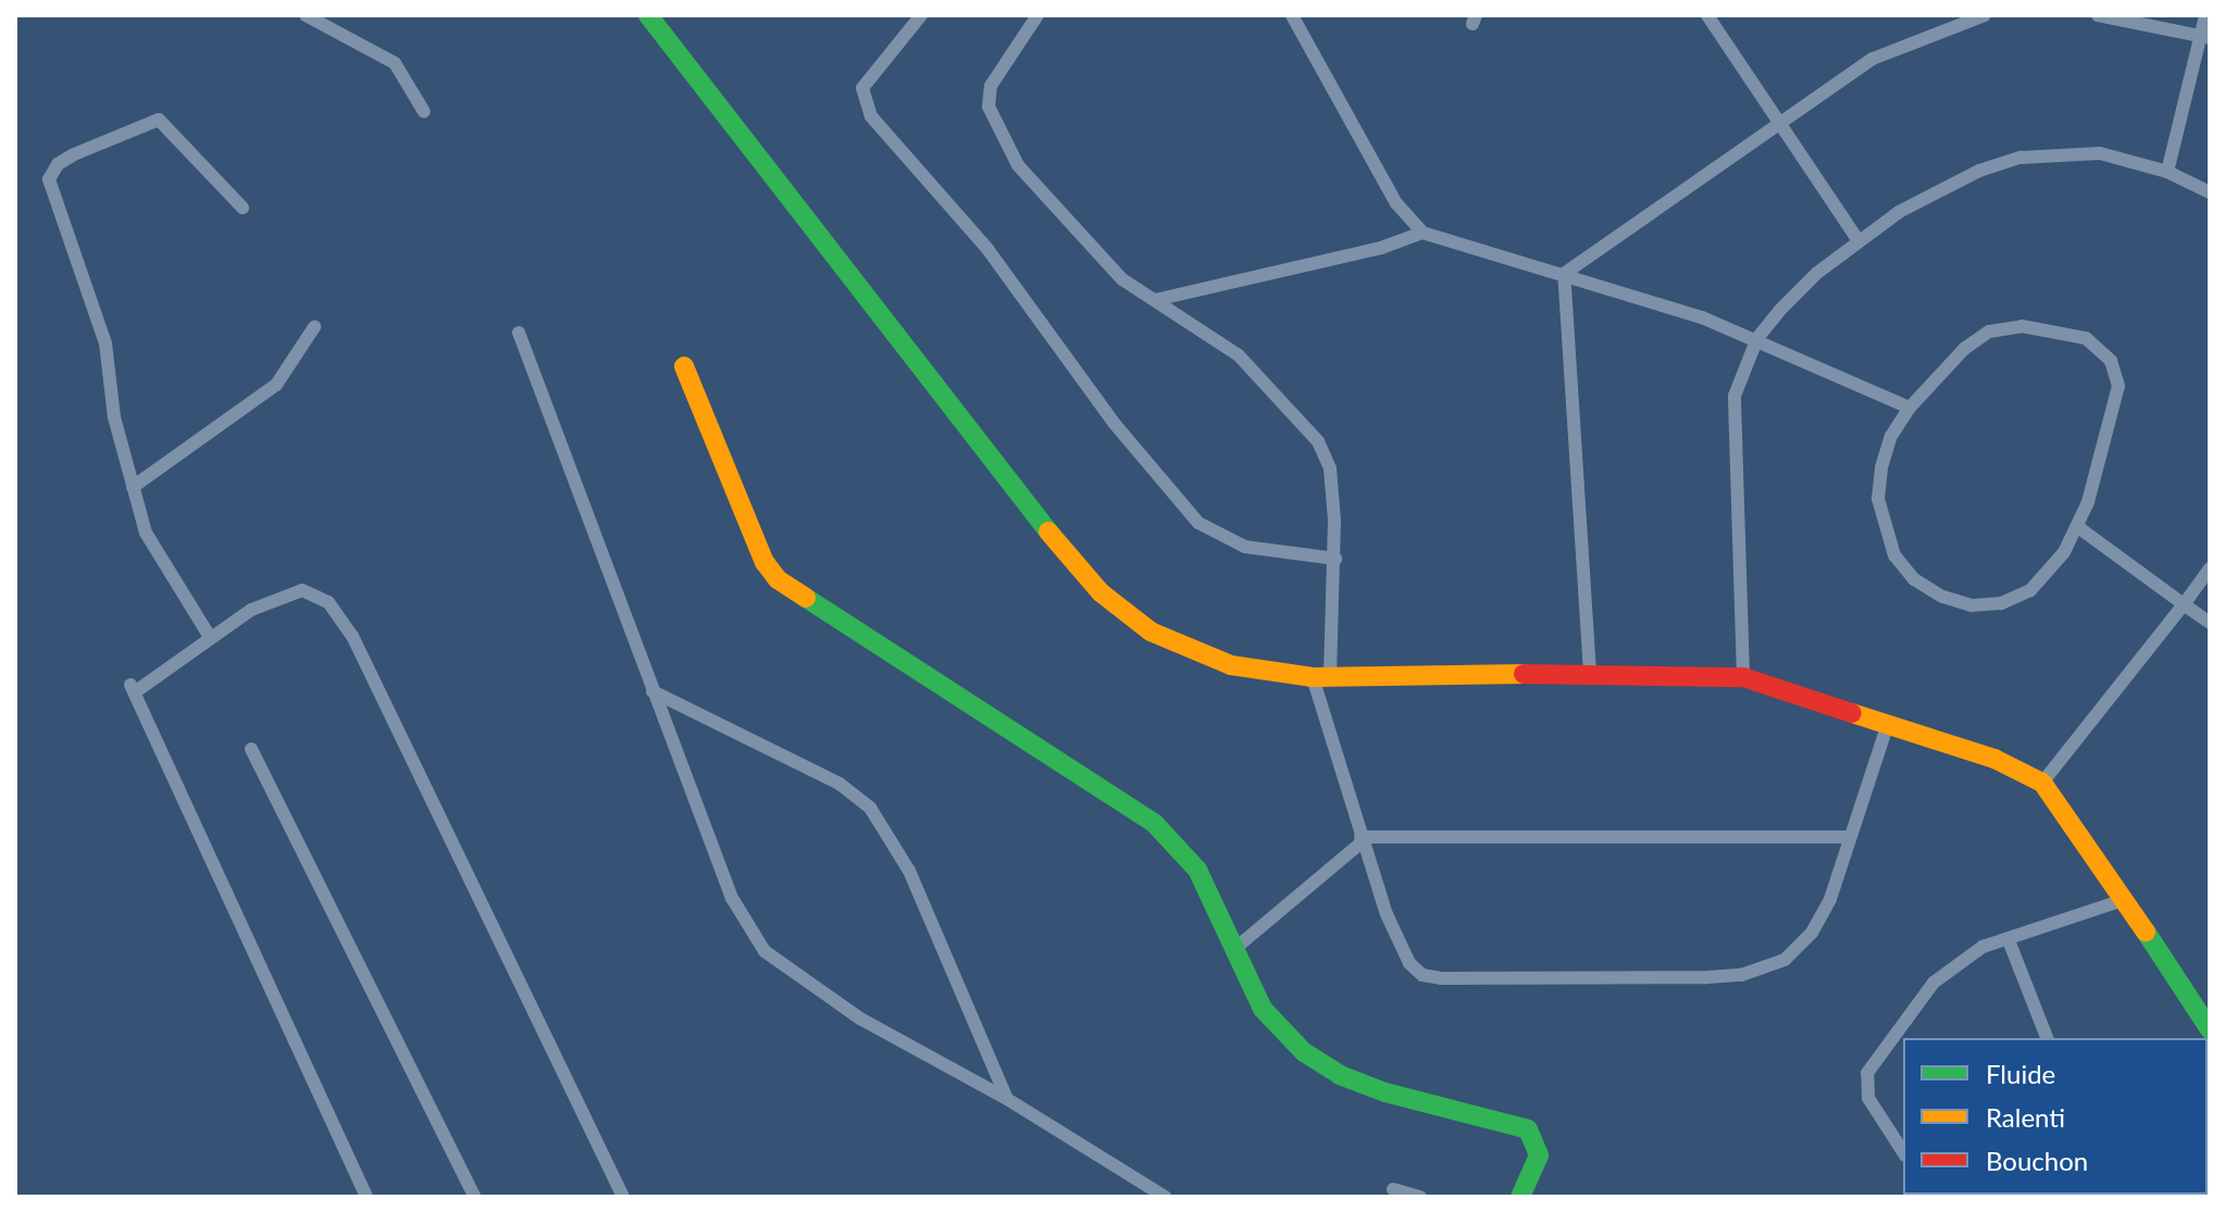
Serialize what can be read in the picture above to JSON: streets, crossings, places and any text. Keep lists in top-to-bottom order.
{
  "legend": ["Fluide", "Ralenti", "Bouchon"]
}
